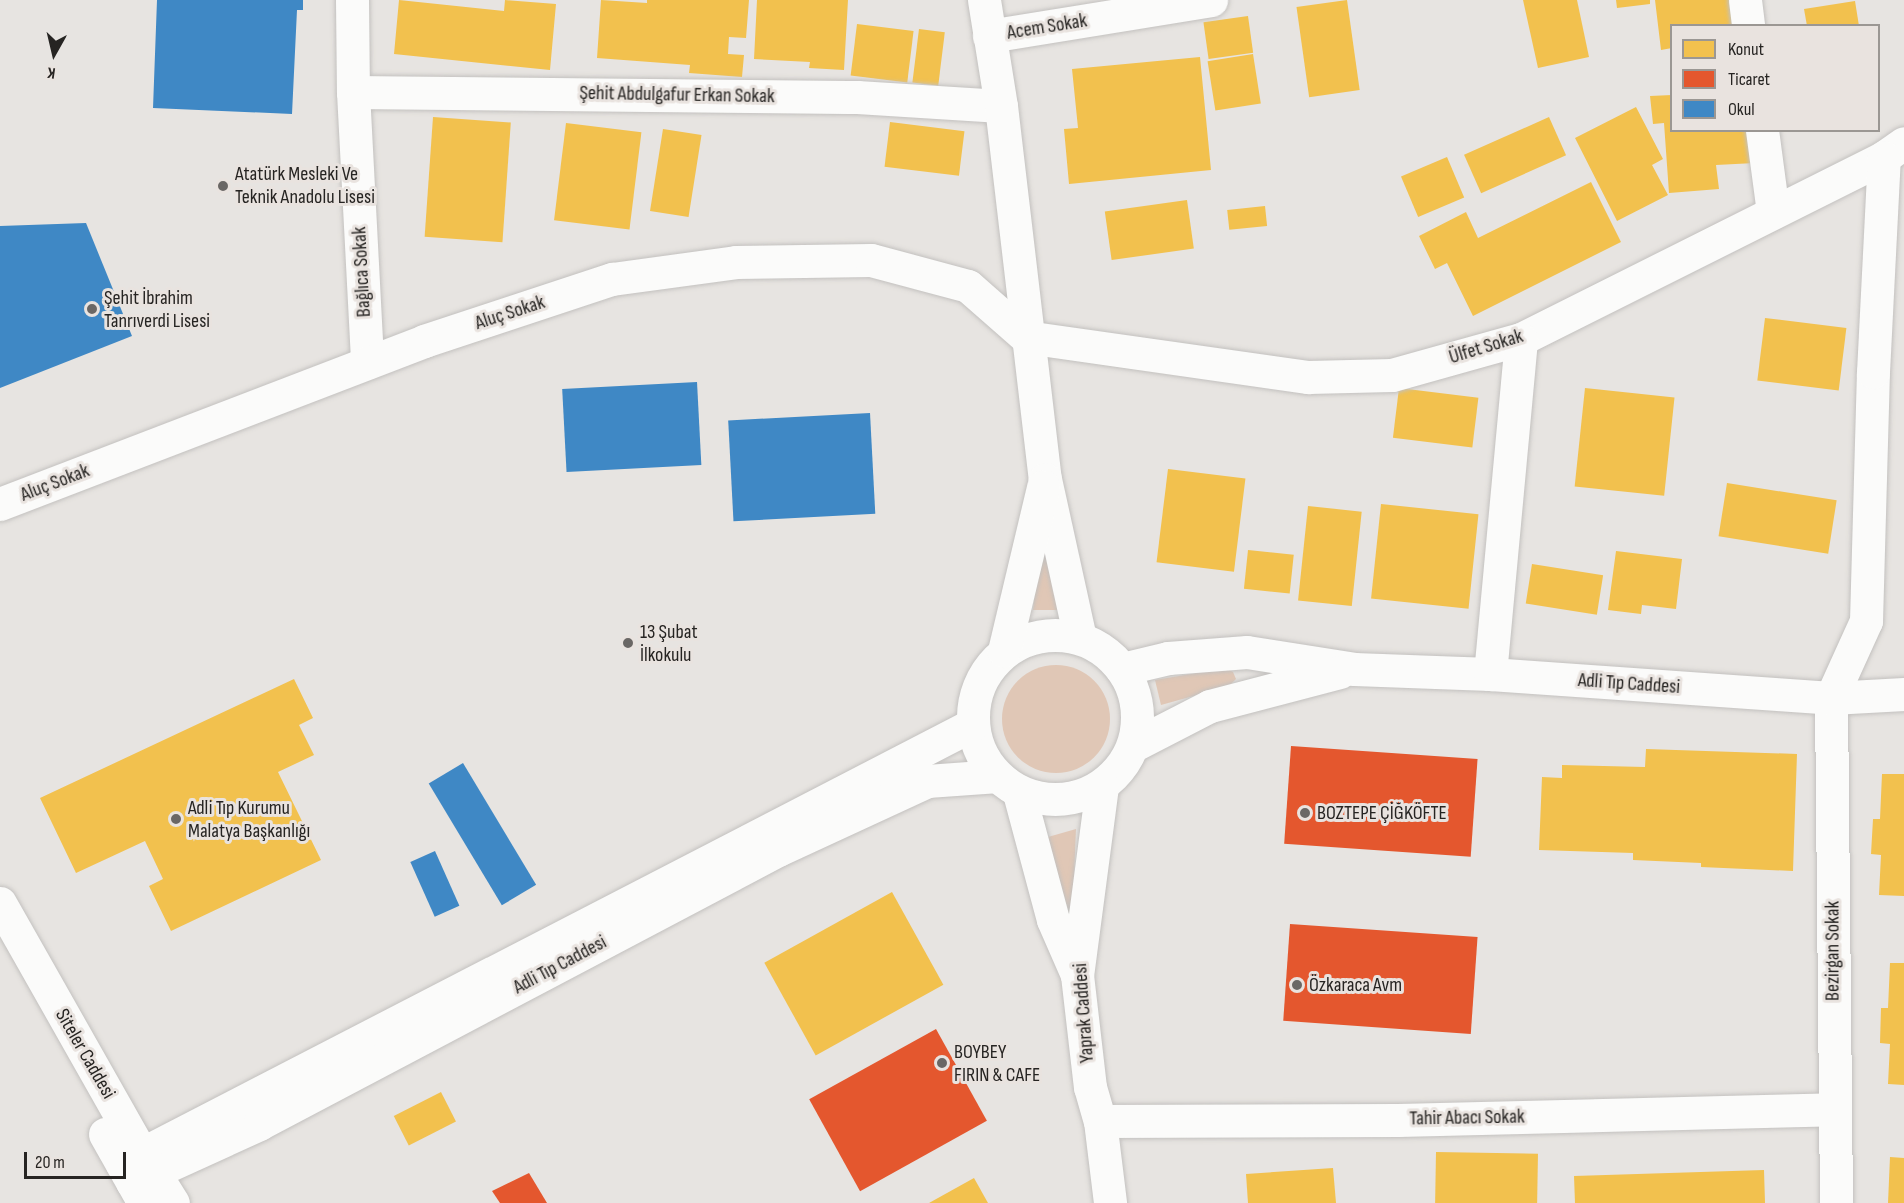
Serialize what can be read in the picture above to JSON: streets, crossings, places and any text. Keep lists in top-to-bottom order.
{
  "streets": {
    "street": [
      "Acem Sokak",
      "Şehit Abdulgafur Erkan Sokak",
      "Bağlıca Sokak",
      "Aluç Sokak",
      "Ülfet Sokak",
      "Adli Tıp Caddesi",
      "Bezirgan Sokak",
      "Yaprak Caddesi",
      "Siteler Caddesi",
      "Tahir Abacı Sokak"
    ]
  },
  "crossings": [
    ["Şehit Abdulgafur Erkan Sokak", "Bağlıca Sokak"],
    ["Bağlıca Sokak", "Aluç Sokak"],
    ["Aluç Sokak", "Ülfet Sokak"],
    ["Adli Tıp Caddesi", "Bezirgan Sokak"],
    ["Adli Tıp Caddesi", "Yaprak Caddesi"],
    ["Adli Tıp Caddesi", "Siteler Caddesi"],
    ["Bezirgan Sokak", "Tahir Abacı Sokak"],
    ["Yaprak Caddesi", "Tahir Abacı Sokak"]
  ],
  "places": [
    "Atatürk Mesleki Ve Teknik Anadolu Lisesi",
    "Şehit İbrahim Tanrıverdi Lisesi",
    "13 Şubat İlkokulu",
    "BOZTEPE ÇİĞKÖFTE",
    "Adli Tıp Kurumu Malatya Başkanlığı",
    "Özkaraca Avm",
    "BOYBEY FIRIN & CAFE"
  ],
  "legend": ["Konut", "Ticaret", "Okul"],
  "scale_bar": "20 m",
  "north": "bottom"
}
